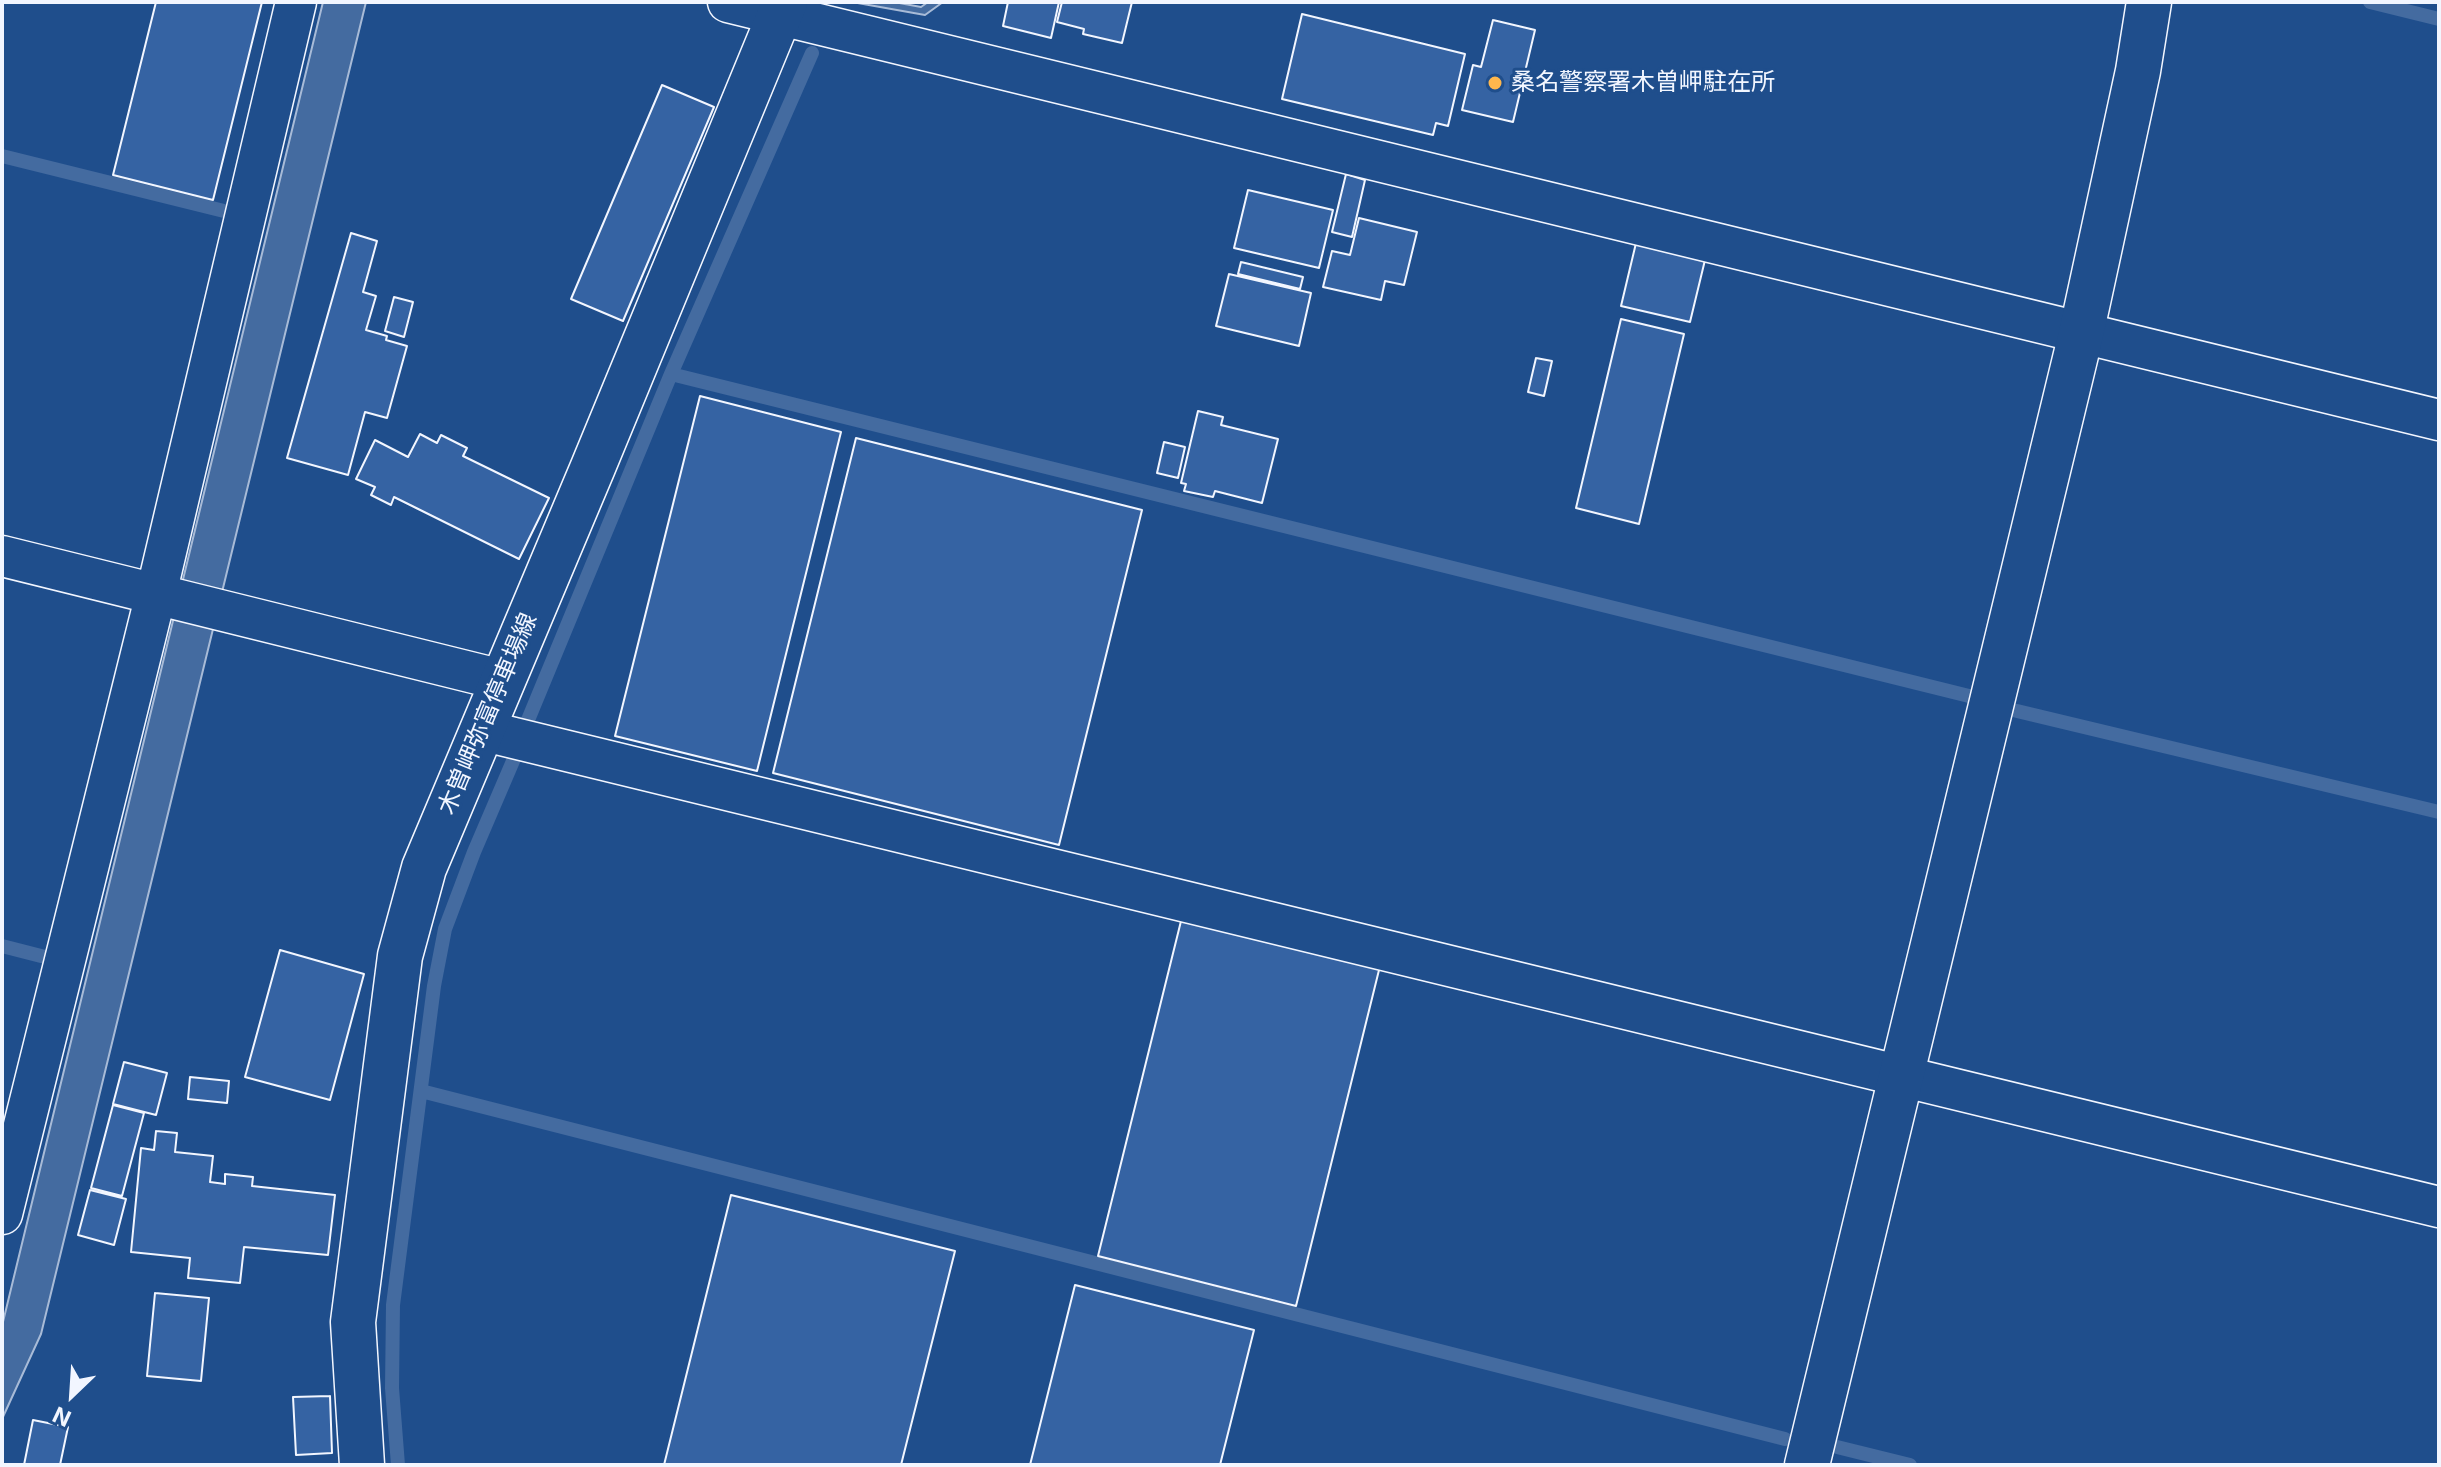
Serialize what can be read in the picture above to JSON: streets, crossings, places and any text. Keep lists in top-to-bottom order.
{
  "streets": {
    "main road": ["木曽岬弥富停車場線"]
  },
  "places": ["桑名警察署木曽岬駐在所"],
  "north": "bottom left"
}
